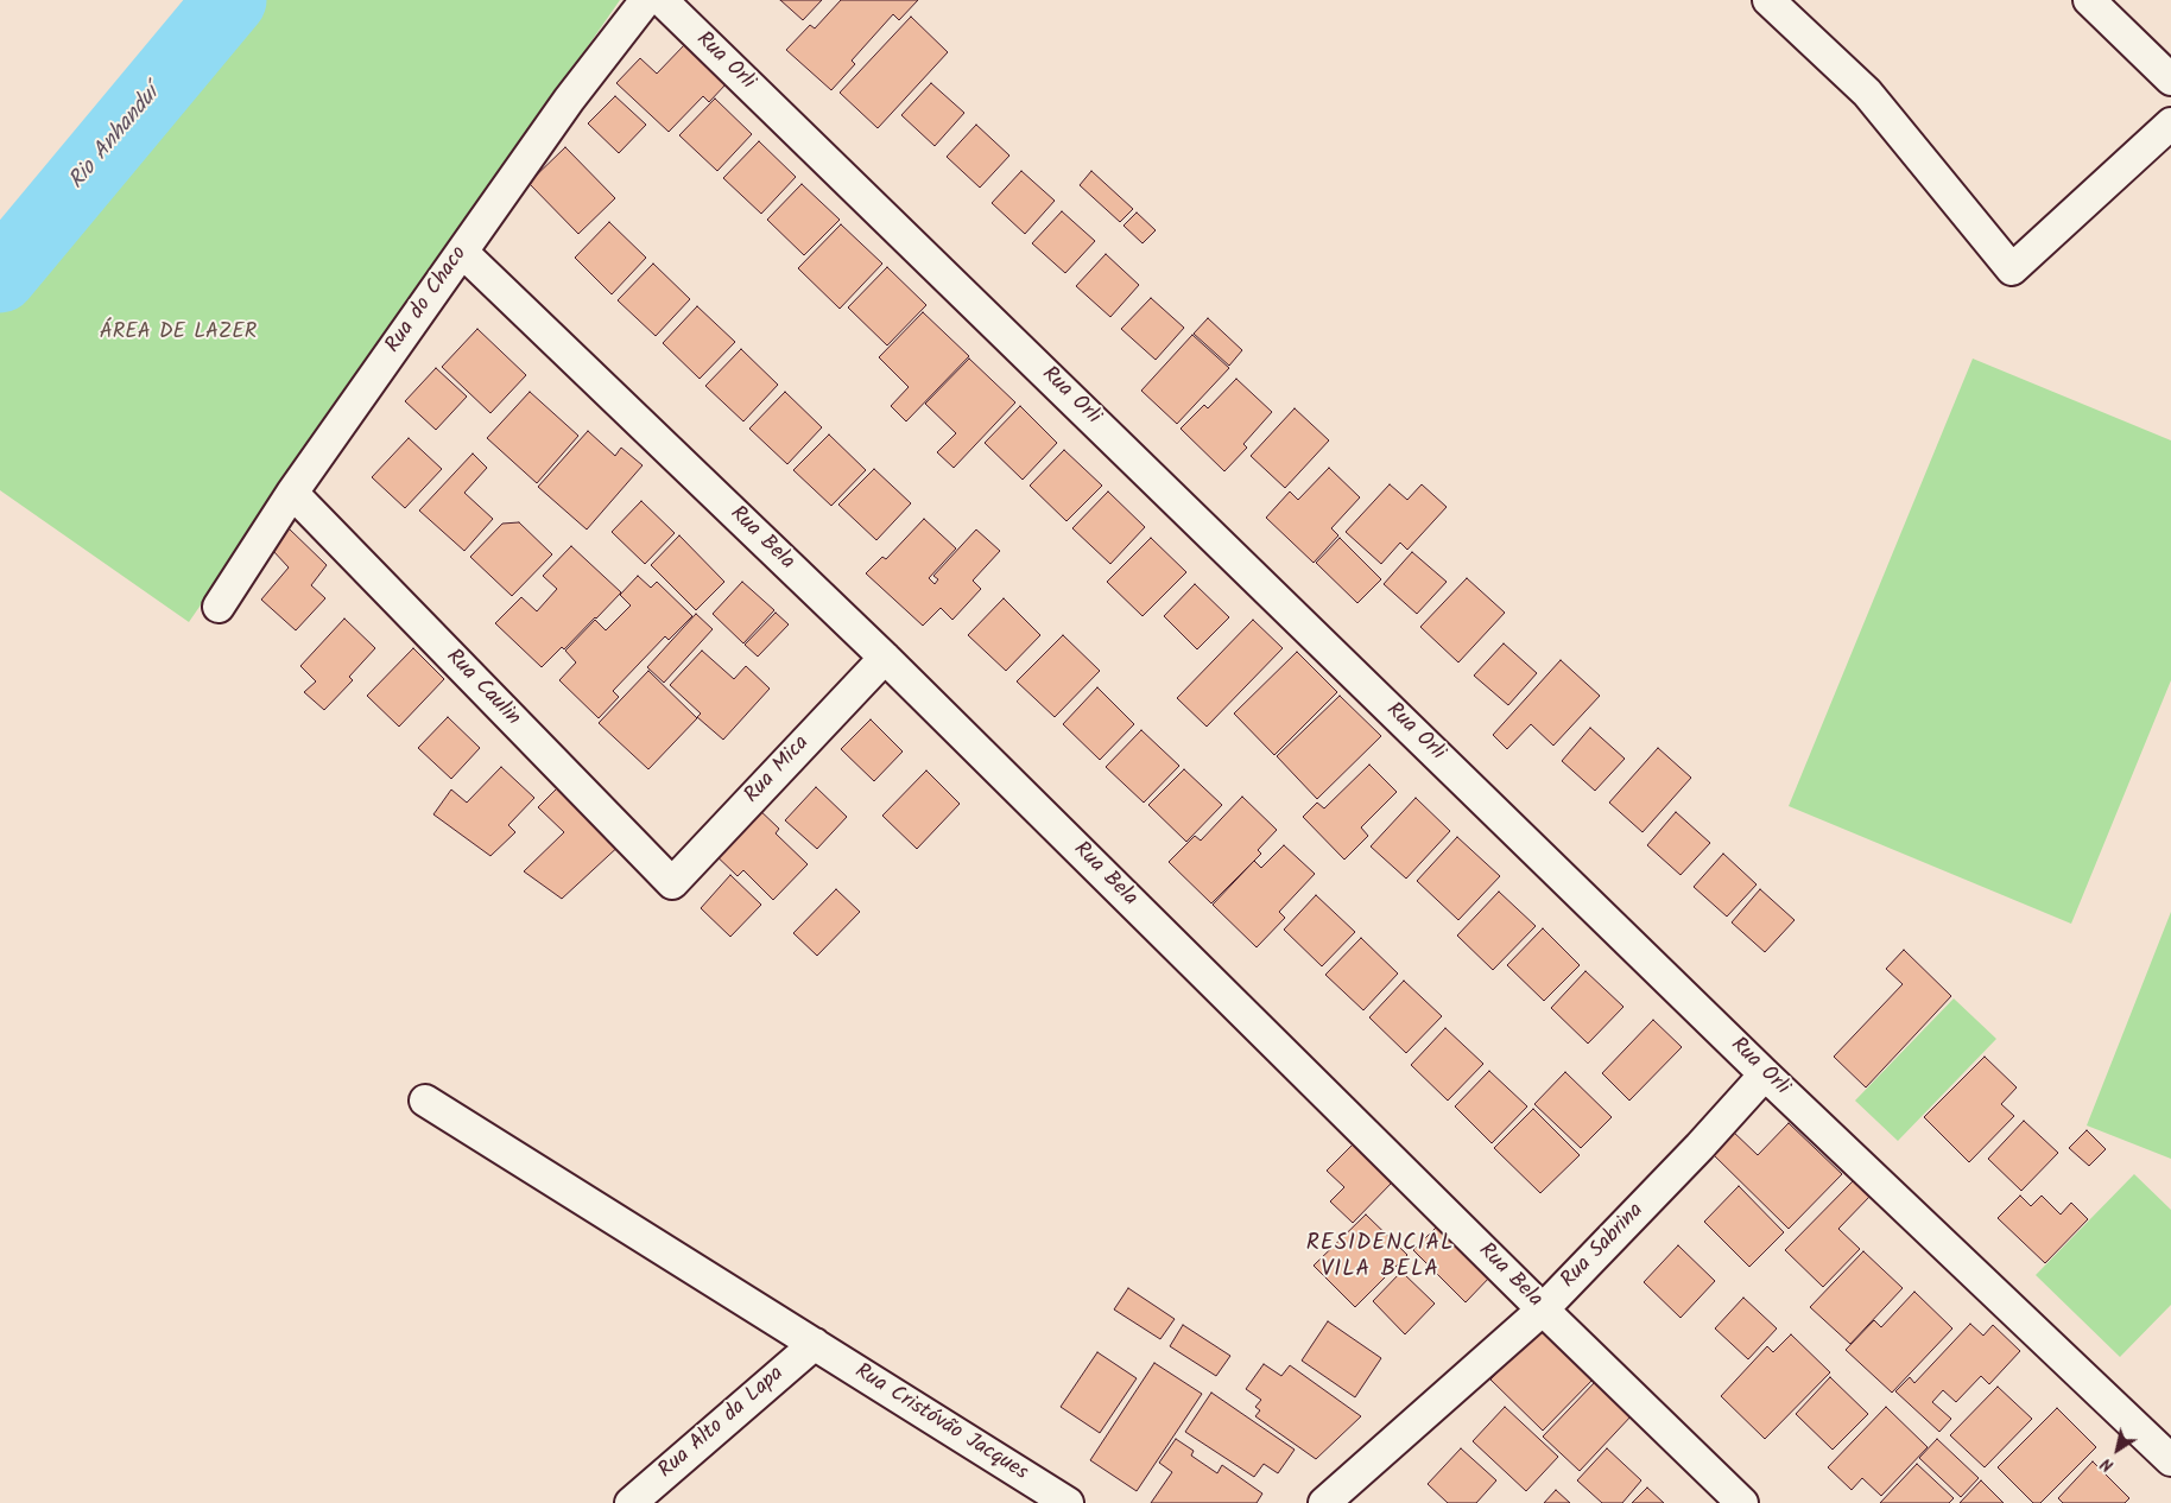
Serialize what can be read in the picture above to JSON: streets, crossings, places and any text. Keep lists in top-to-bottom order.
{
  "streets": {
    "street": [
      "Rua Orli",
      "Rua do Chaco",
      "Rua Bela",
      "Rua Caulin",
      "Rua Mica",
      "Rua Sabrina",
      "Rua Alto da Lapa",
      "Rua Cristóvão Jacques"
    ]
  },
  "crossings": [
    ["Rua Orli", "Rua Sabrina"],
    ["Rua do Chaco", "Rua Bela"],
    ["Rua do Chaco", "Rua Caulin"],
    ["Rua Bela", "Rua Mica"],
    ["Rua Bela", "Rua Sabrina"],
    ["Rua Caulin", "Rua Mica"],
    ["Rua Alto da Lapa", "Rua Cristóvão Jacques"]
  ],
  "districts": ["RESIDENCIAL VILA BELA"],
  "water": ["Rio Anhanduí"],
  "parks": ["ÁREA DE LAZER"],
  "north": "bottom left"
}
